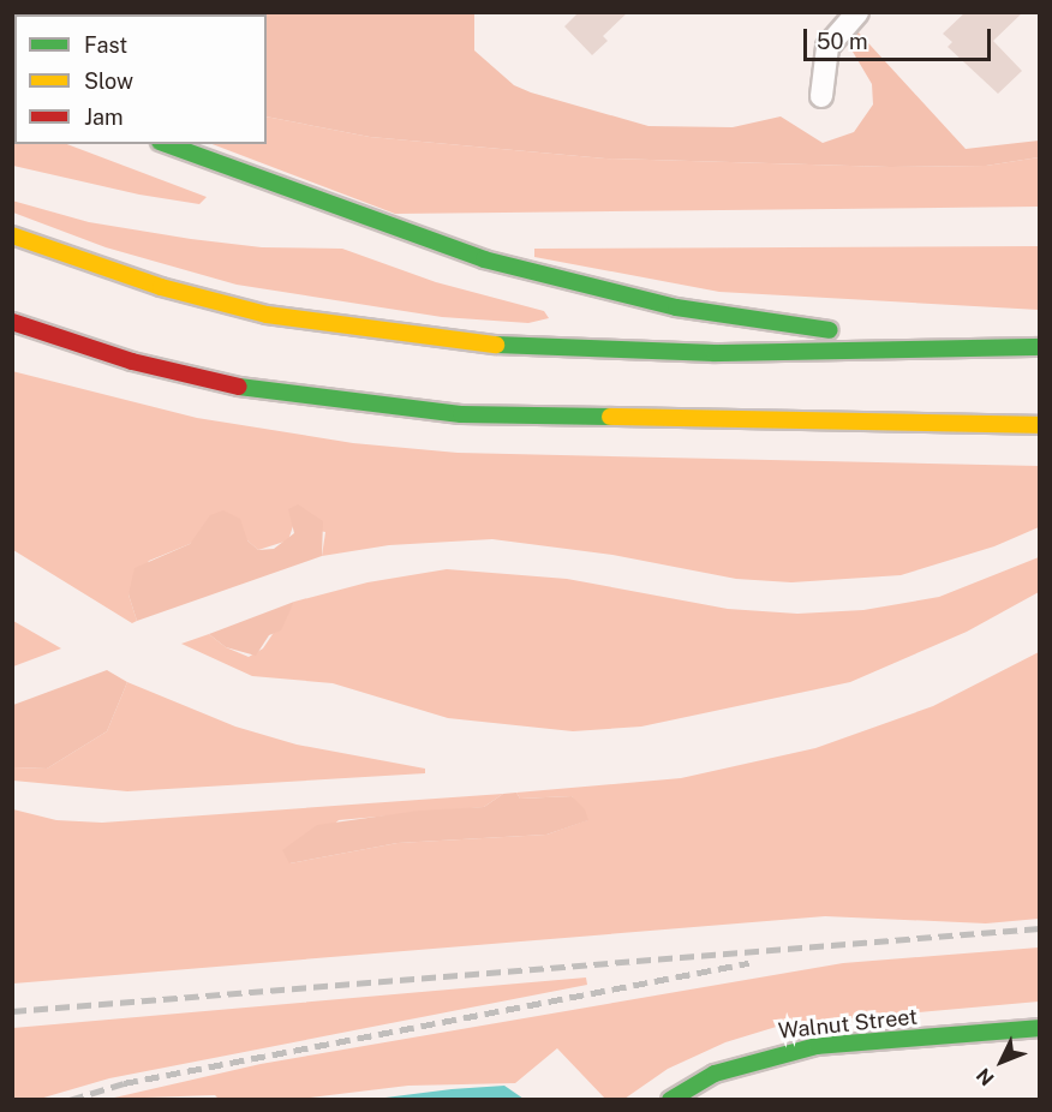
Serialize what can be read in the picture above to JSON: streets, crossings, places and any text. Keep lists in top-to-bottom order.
{
  "streets": {
    "main road": ["Walnut Street"]
  },
  "legend": ["Fast", "Slow", "Jam"],
  "scale_bar": "50 m",
  "north": "bottom left"
}
